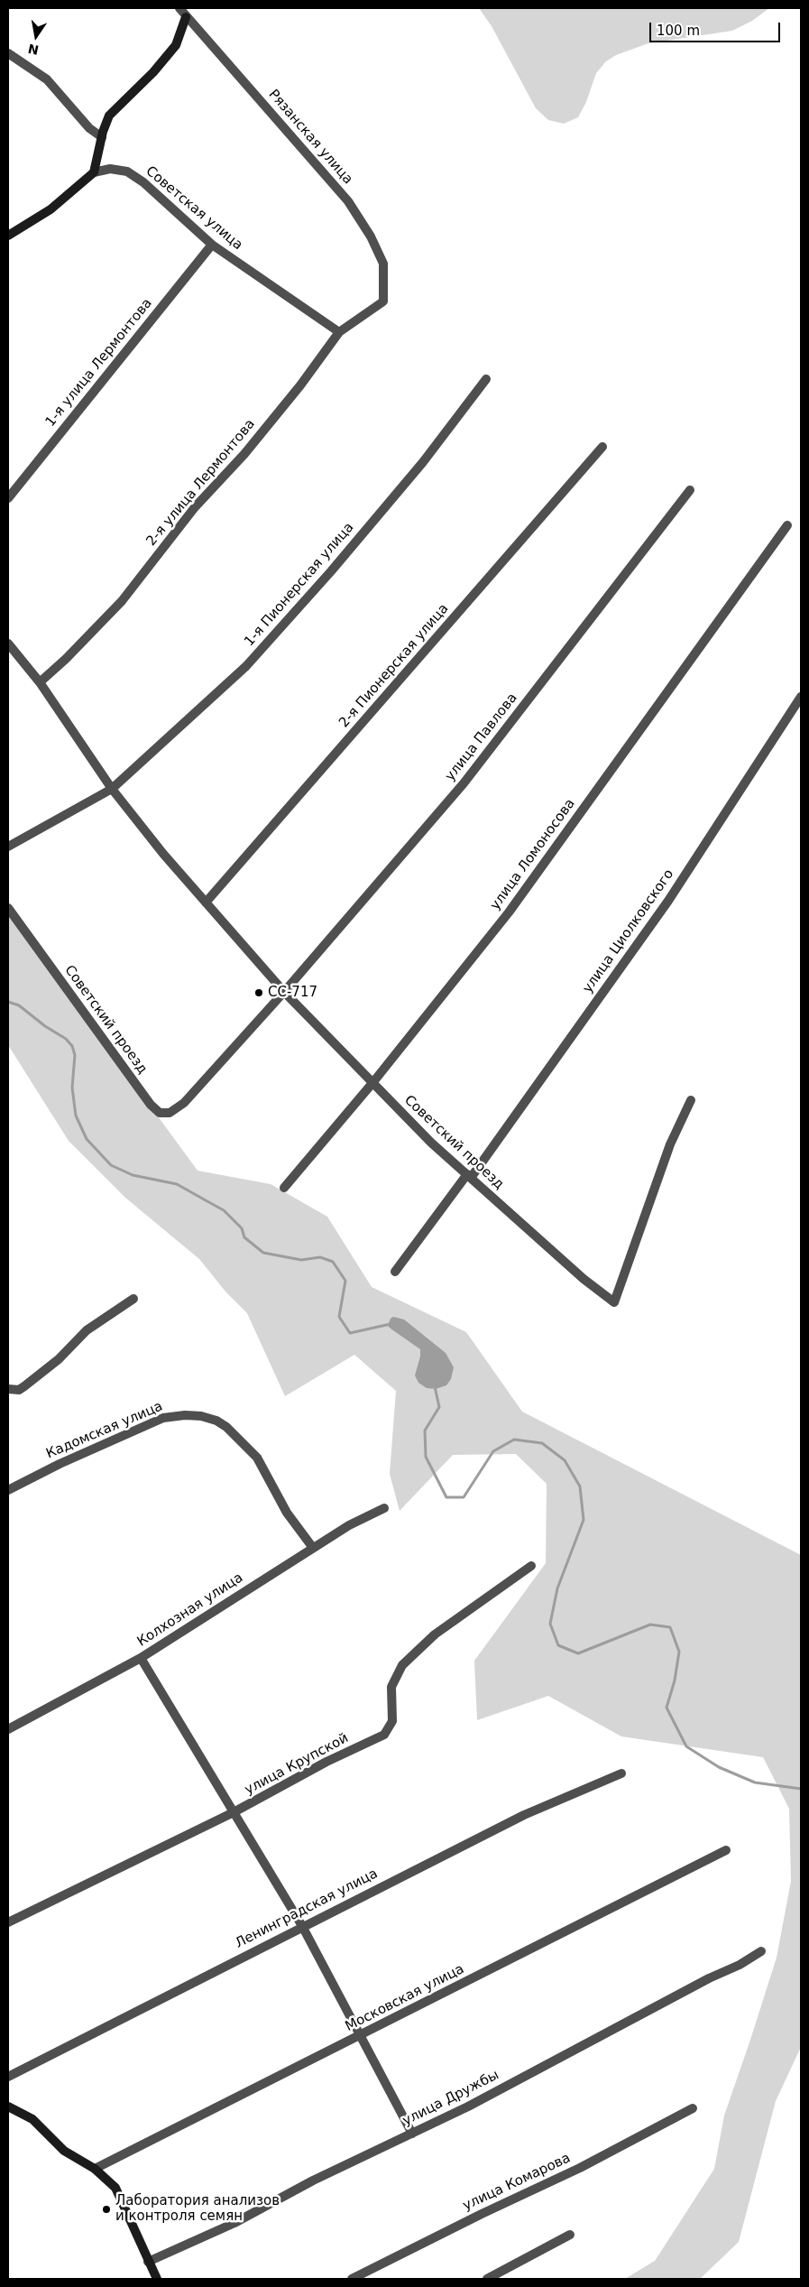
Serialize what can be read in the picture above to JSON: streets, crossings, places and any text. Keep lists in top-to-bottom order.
{
  "streets": {
    "street": [
      "Рязанская улица",
      "Советская улица",
      "1-я улица Лермонтова",
      "2-я улица Лермонтова",
      "1-я Пионерская улица",
      "2-я Пионерская улица",
      "улица Павлова",
      "улица Ломоносова",
      "улица Циолковского",
      "Советский проезд",
      "Кадомская улица",
      "Колхозная улица",
      "улица Крупской",
      "Ленинградская улица",
      "Московская улица",
      "улица Дружбы",
      "улица Комарова"
    ]
  },
  "crossings": [
    ["Рязанская улица", "2-я улица Лермонтова"],
    ["Советская улица", "1-я улица Лермонтова"],
    ["Советская улица", "2-я улица Лермонтова"],
    ["2-я улица Лермонтова", "Советский проезд"],
    ["1-я Пионерская улица", "Советский проезд"],
    ["2-я Пионерская улица", "Советский проезд"],
    ["улица Павлова", "Советский проезд"],
    ["улица Ломоносова", "Советский проезд"],
    ["улица Циолковского", "Советский проезд"],
    ["Кадомская улица", "Колхозная улица"]
  ],
  "places": ["СС-717", "Лаборатория анализов и контроля семян"],
  "scale_bar": "100 m",
  "north": "bottom"
}
